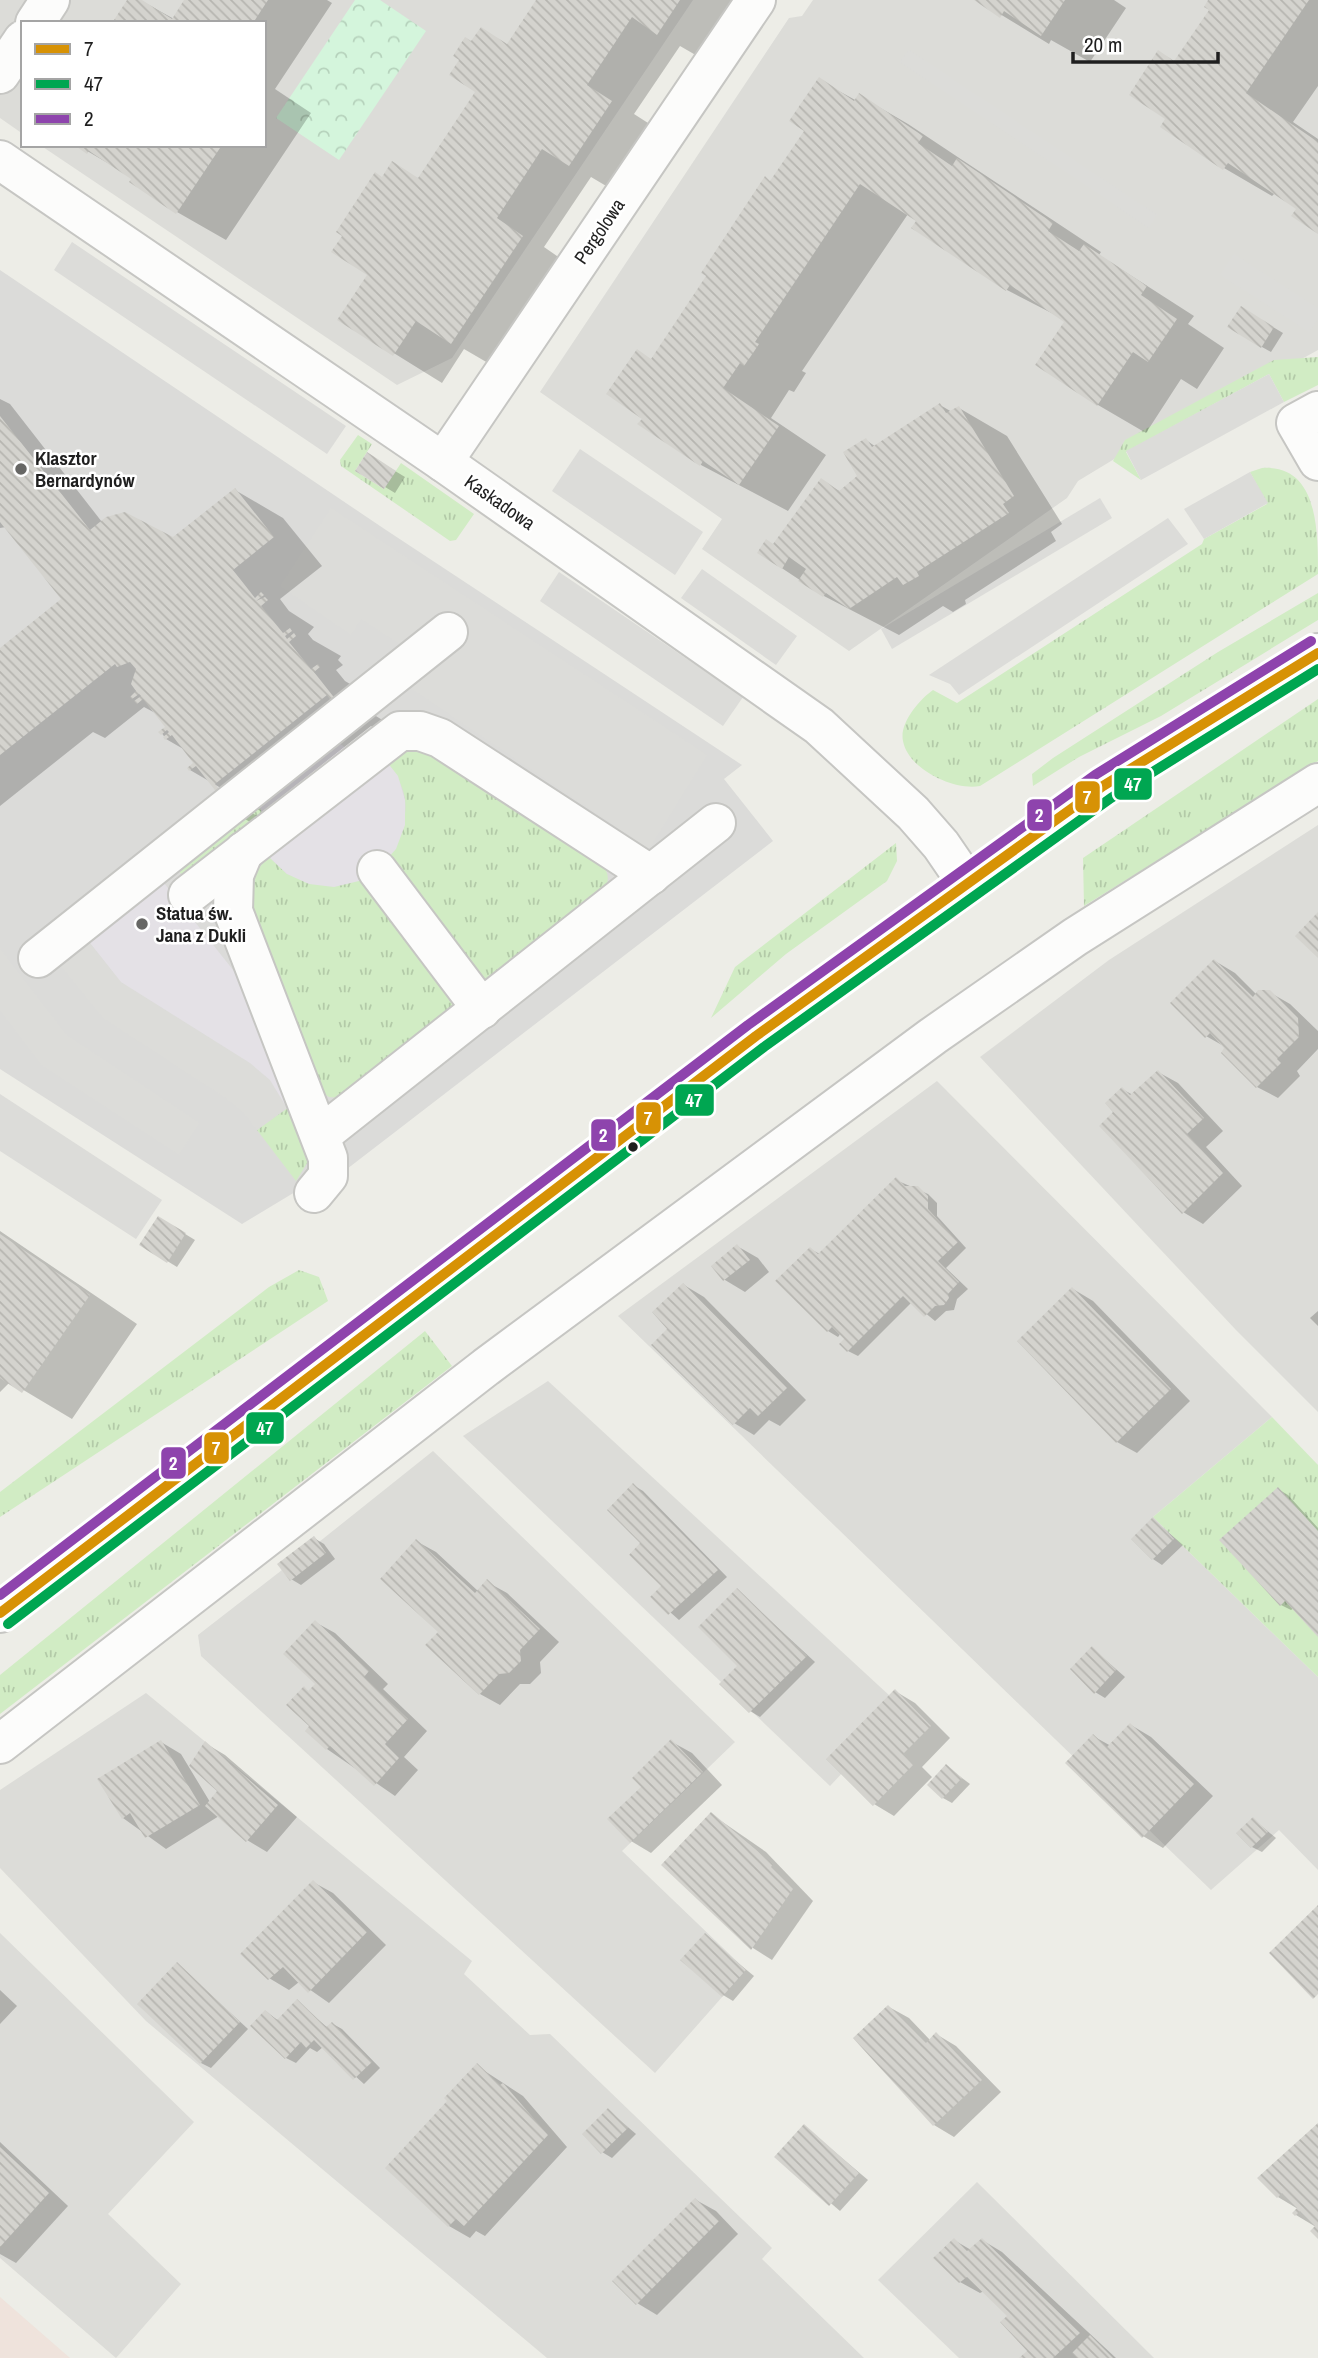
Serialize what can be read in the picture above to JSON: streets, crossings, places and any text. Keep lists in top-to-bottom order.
{
  "streets": {
    "street": ["Pergolowa", "Kaskadowa"]
  },
  "crossings": [
    ["Pergolowa", "Kaskadowa"]
  ],
  "places": ["Klasztor Bernardynów", "Statua św. Jana z Dukli"],
  "lines": ["transit line 2", "transit line 7", "transit line 47"],
  "legend": ["7", "47", "2"],
  "scale_bar": "20 m"
}
